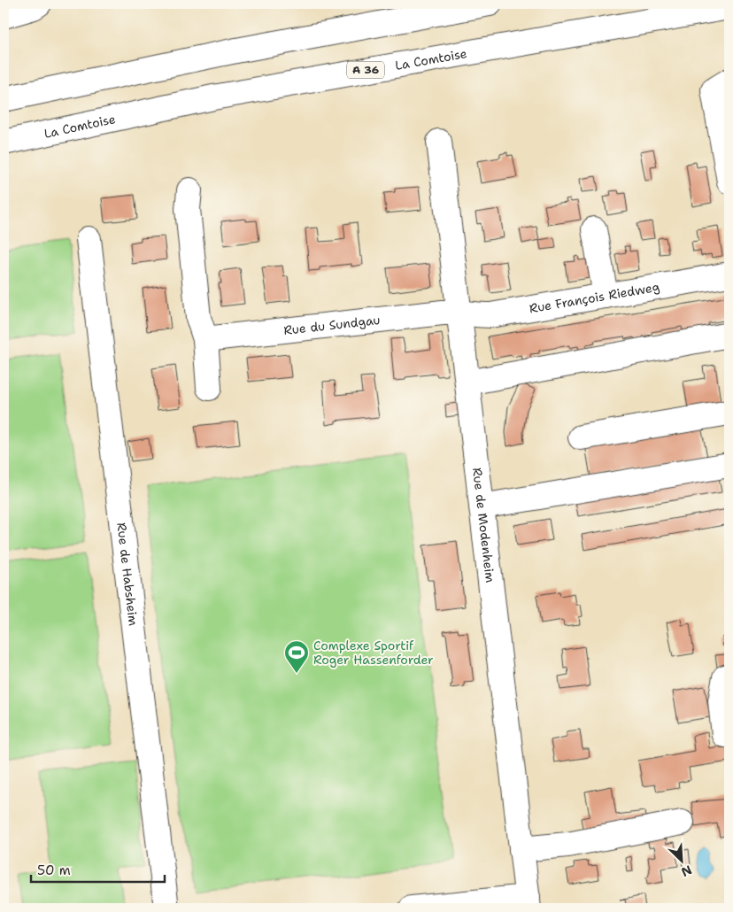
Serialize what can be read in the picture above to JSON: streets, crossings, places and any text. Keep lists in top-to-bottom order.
{
  "streets": {
    "main road": [
      "La Comtoise",
      "A 36",
      "Rue François Riedweg",
      "Rue du Sundgau",
      "Rue de Modenheim",
      "Rue de Habsheim"
    ]
  },
  "crossings": [
    ["Rue François Riedweg", "Rue du Sundgau"],
    ["Rue François Riedweg", "Rue de Modenheim"],
    ["Rue du Sundgau", "Rue de Modenheim"]
  ],
  "places": {
    "sports": ["Complexe Sportif Roger Hassenforder"]
  },
  "scale_bar": "50 m",
  "north": "bottom right"
}
